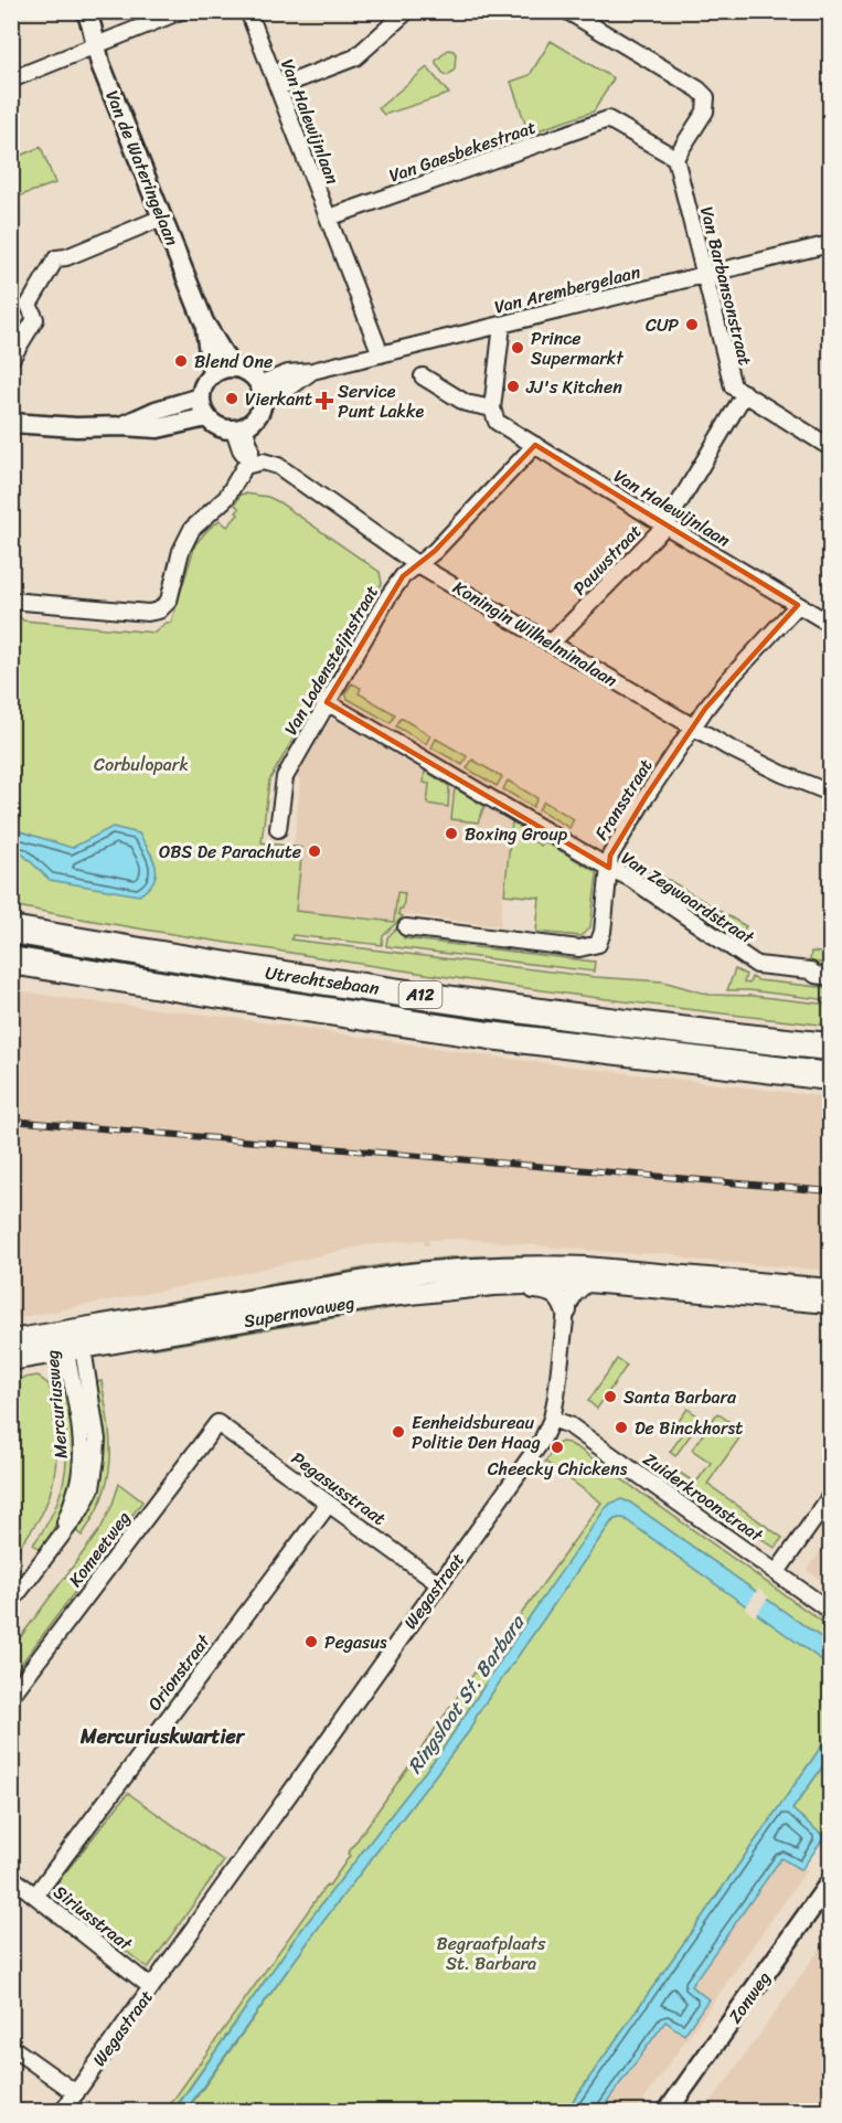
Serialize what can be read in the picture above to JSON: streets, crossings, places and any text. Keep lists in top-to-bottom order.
{
  "streets": {
    "highway": ["Utrechtsebaan", "A12"],
    "main road": ["Supernovaweg"],
    "street": [
      "Van Halewijnlaan",
      "Van Gaesbekestraat",
      "Van de Wateringelaan",
      "Van Barbansonstraat",
      "Van Arembergelaan",
      "Pauwstraat",
      "Koningin Wilhelminalaan",
      "Van Lodensteijnstraat",
      "Fransstraat",
      "Van Zegwaardstraat",
      "Mercuriusweg",
      "Pegasusstraat",
      "Zuiderkroonstraat",
      "Komeetweg",
      "Wegastraat",
      "Orionstraat",
      "Siriusstraat",
      "Zonweg"
    ]
  },
  "crossings": [
    ["Van Halewijnlaan", "Van Gaesbekestraat"],
    ["Van Halewijnlaan", "Van Arembergelaan"],
    ["Van Halewijnlaan", "Pauwstraat"],
    ["Van Halewijnlaan", "Van Lodensteijnstraat"],
    ["Van Halewijnlaan", "Fransstraat"],
    ["Van Gaesbekestraat", "Van Barbansonstraat"],
    ["Van de Wateringelaan", "Van Arembergelaan"],
    ["Van Barbansonstraat", "Van Arembergelaan"],
    ["Van Barbansonstraat", "Pauwstraat"],
    ["Pauwstraat", "Koningin Wilhelminalaan"],
    ["Koningin Wilhelminalaan", "Van Lodensteijnstraat"],
    ["Koningin Wilhelminalaan", "Fransstraat"],
    ["Van Lodensteijnstraat", "Van Zegwaardstraat"],
    ["Fransstraat", "Van Zegwaardstraat"],
    ["Supernovaweg", "Mercuriusweg"],
    ["Supernovaweg", "Wegastraat"],
    ["Pegasusstraat", "Komeetweg"],
    ["Pegasusstraat", "Wegastraat"],
    ["Pegasusstraat", "Orionstraat"],
    ["Zuiderkroonstraat", "Wegastraat"],
    ["Wegastraat", "Siriusstraat"],
    ["Orionstraat", "Siriusstraat"]
  ],
  "districts": ["Mercuriuskwartier"],
  "water": ["Ringsloot St. Barbara"],
  "parks": ["Corbulopark", "Begraafplaats St. Barbara"],
  "places": {
    "other": [
      "CUP",
      "Prince Supermarkt",
      "Blend One",
      "JJ's Kitchen",
      "Vierkant",
      "Boxing Group",
      "OBS De Parachute",
      "Santa Barbara",
      "De Binckhorst",
      "Eenheidsbureau Politie Den Haag",
      "Cheecky Chickens",
      "Pegasus"
    ],
    "health": ["Service Punt Lakke"]
  }
}
